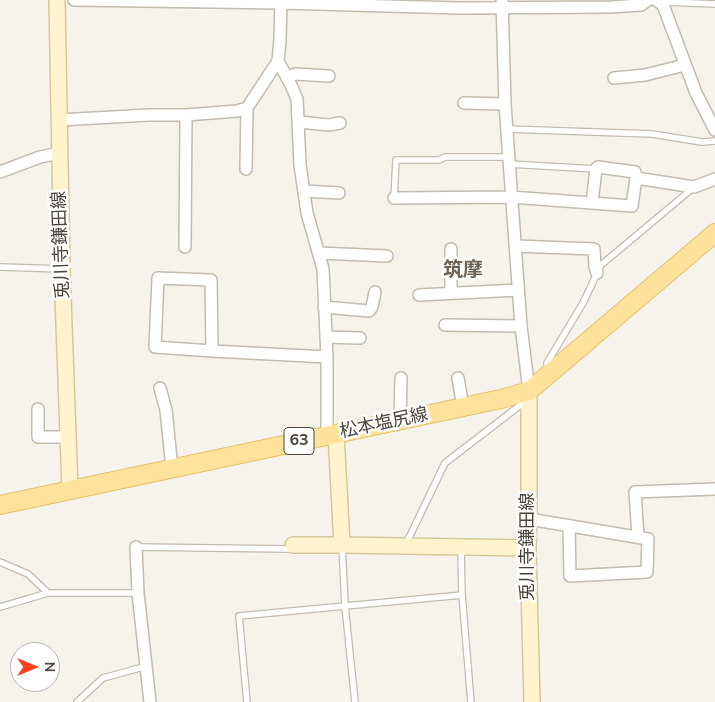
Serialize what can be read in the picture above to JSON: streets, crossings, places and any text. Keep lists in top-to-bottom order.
{
  "streets": {
    "main road": ["兎川寺鎌田線", "松本塩尻線", "63"]
  },
  "crossings": [
    ["兎川寺鎌田線", "松本塩尻線"]
  ],
  "districts": ["筑摩"],
  "north": "right"
}
